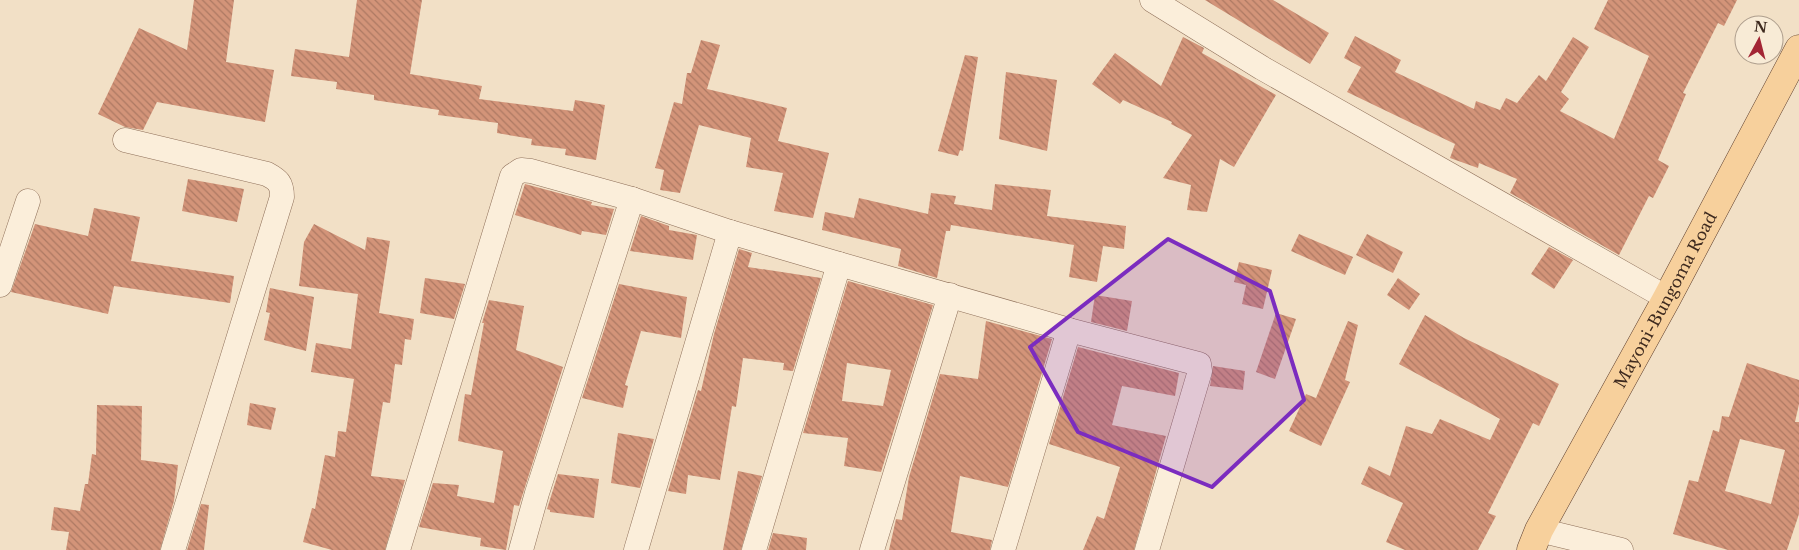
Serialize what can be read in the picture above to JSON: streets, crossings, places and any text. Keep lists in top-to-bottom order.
{
  "streets": {
    "main road": ["Mayoni-Bungoma Road"]
  },
  "north": "top"
}
